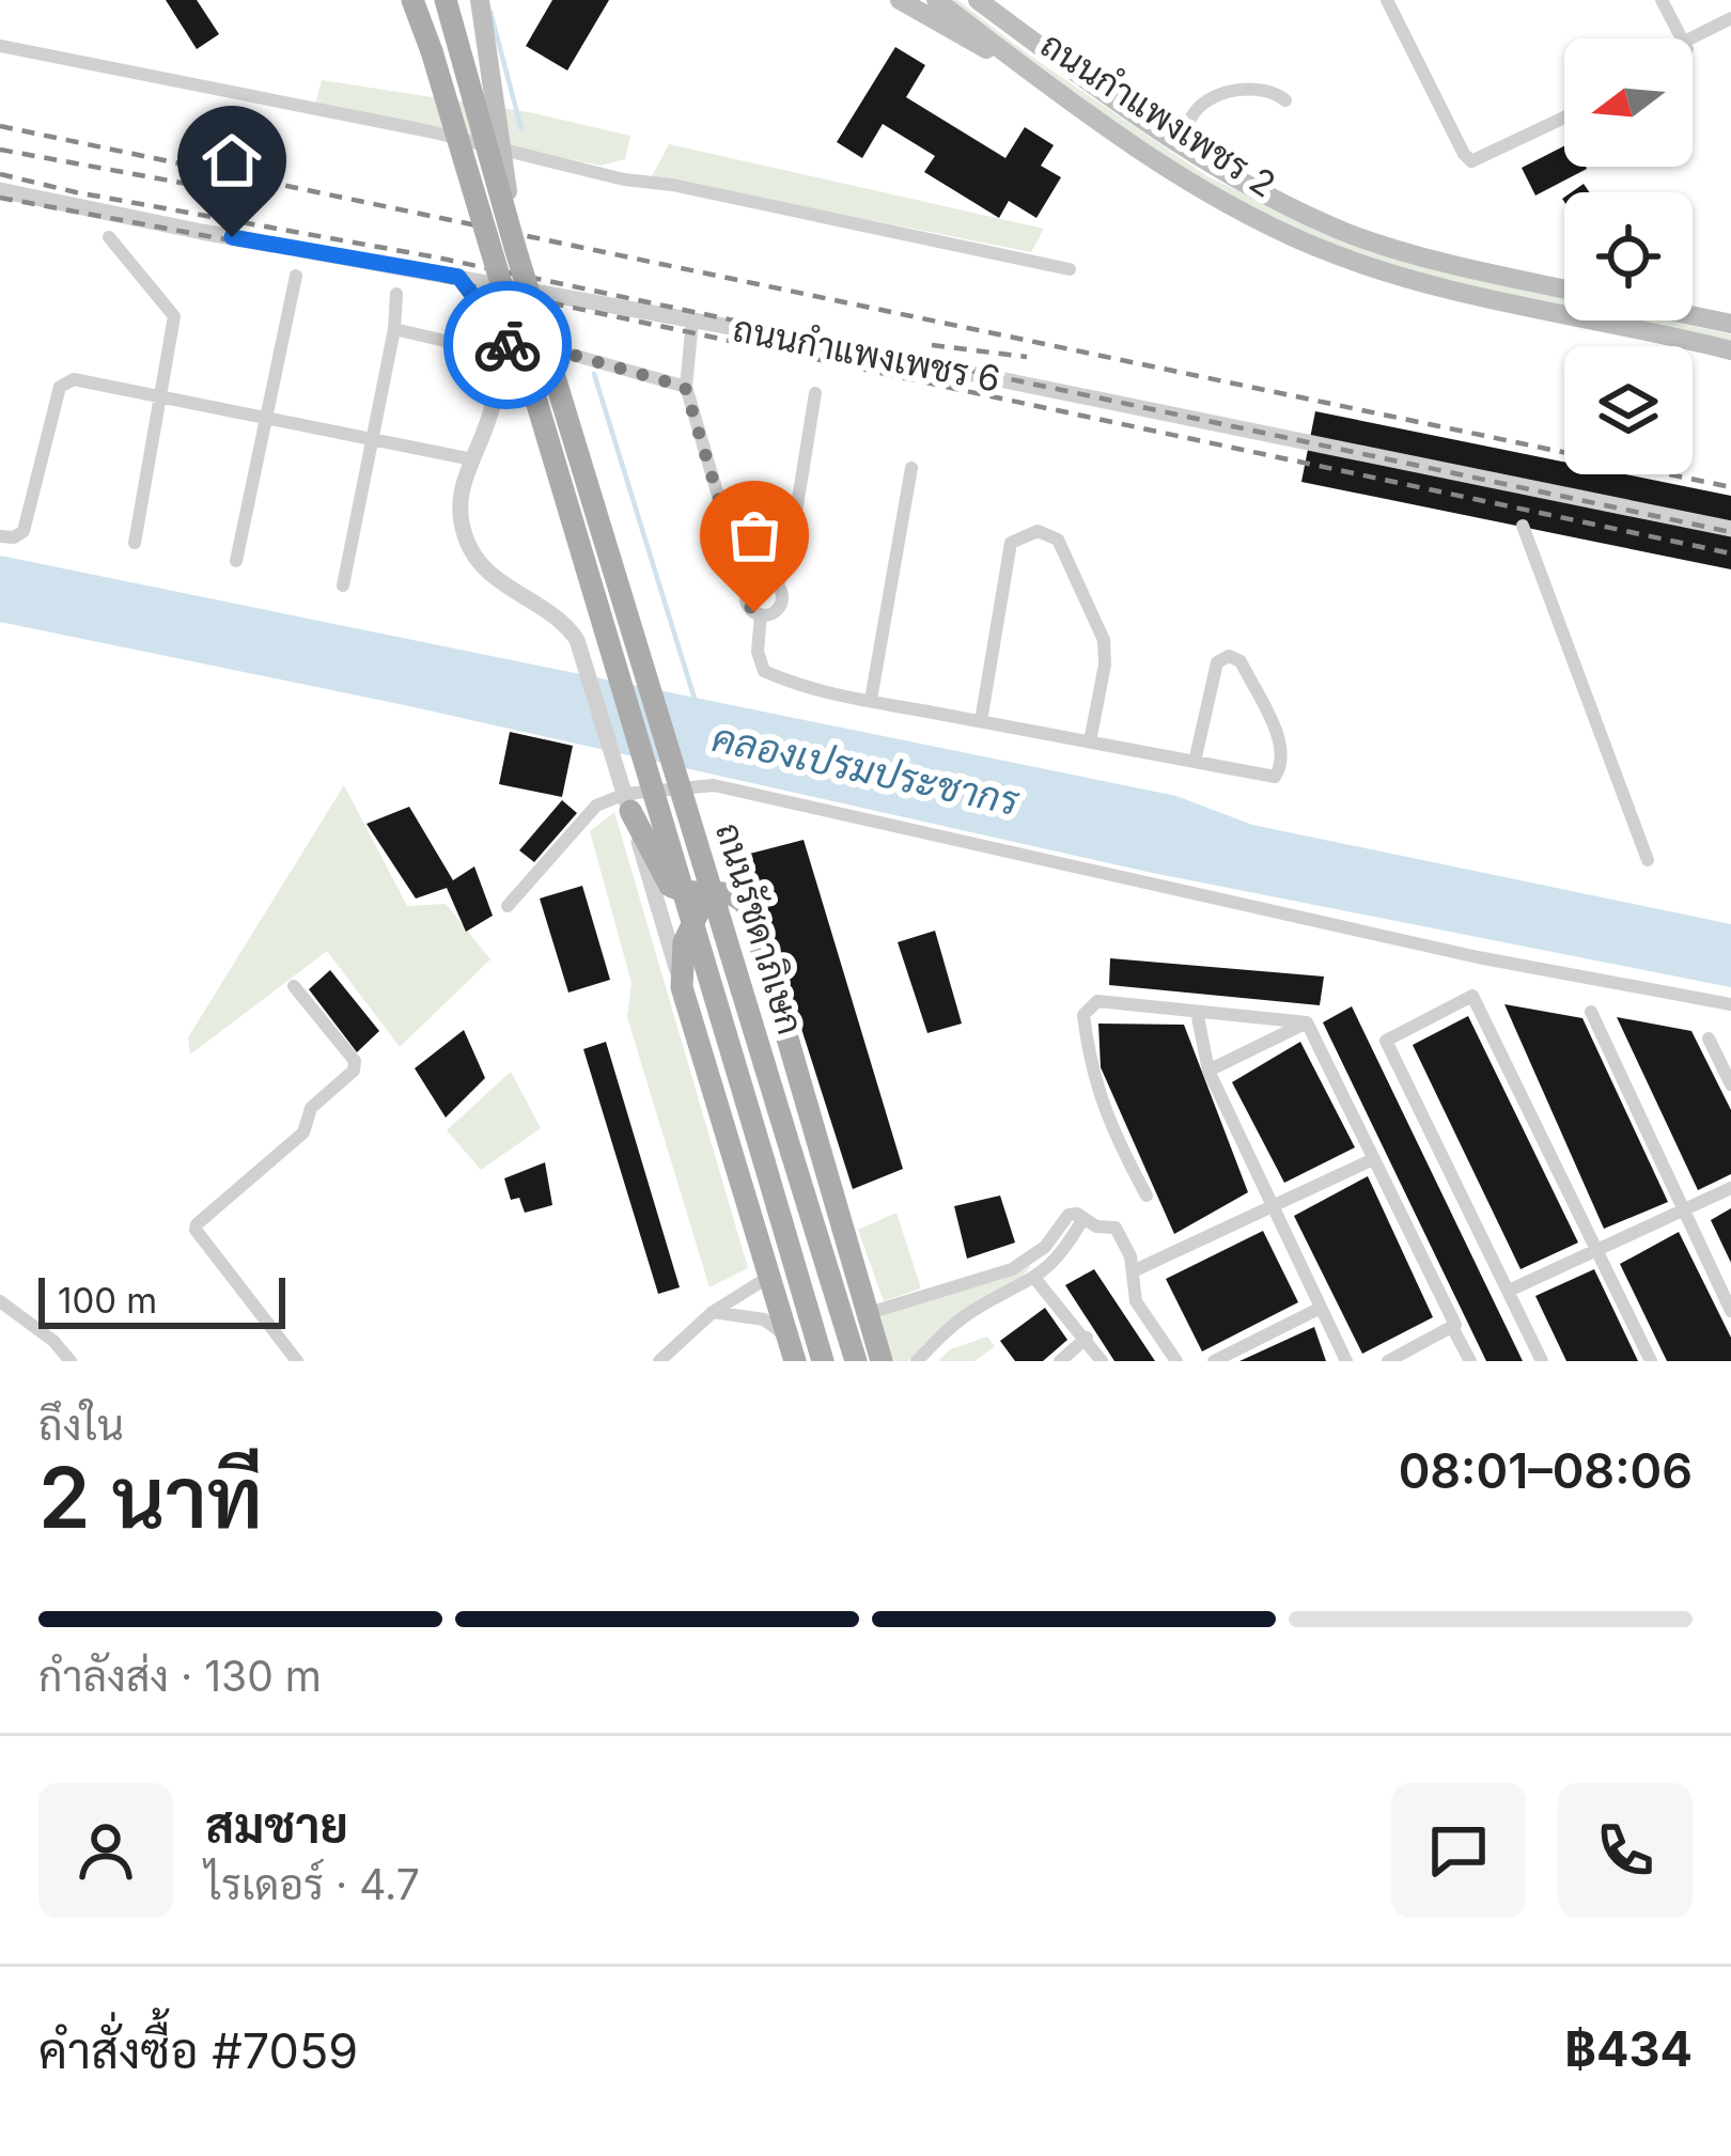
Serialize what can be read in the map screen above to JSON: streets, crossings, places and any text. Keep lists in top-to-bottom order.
{
  "streets": {
    "main road": ["ถนนกำแพงเพชร 2", "ถนนรัชดาภิเษก"],
    "street": ["ถนนกำแพงเพชร 6"]
  },
  "water": ["คลองเปรมประชากร"],
  "scale_bar": "100 m",
  "north": "left",
  "page": {
    "scale": "100 m",
    "heading": ["2 นาที", "ถึงใน", "08:01–08:06"],
    "panel": [
      "สมชาย",
      "ไรเดอร์ · 4.7",
      "คำสั่งซื้อ #7059",
      "฿434"
    ],
    "bar": "กำลังส่ง · 130 m"
  }
}
